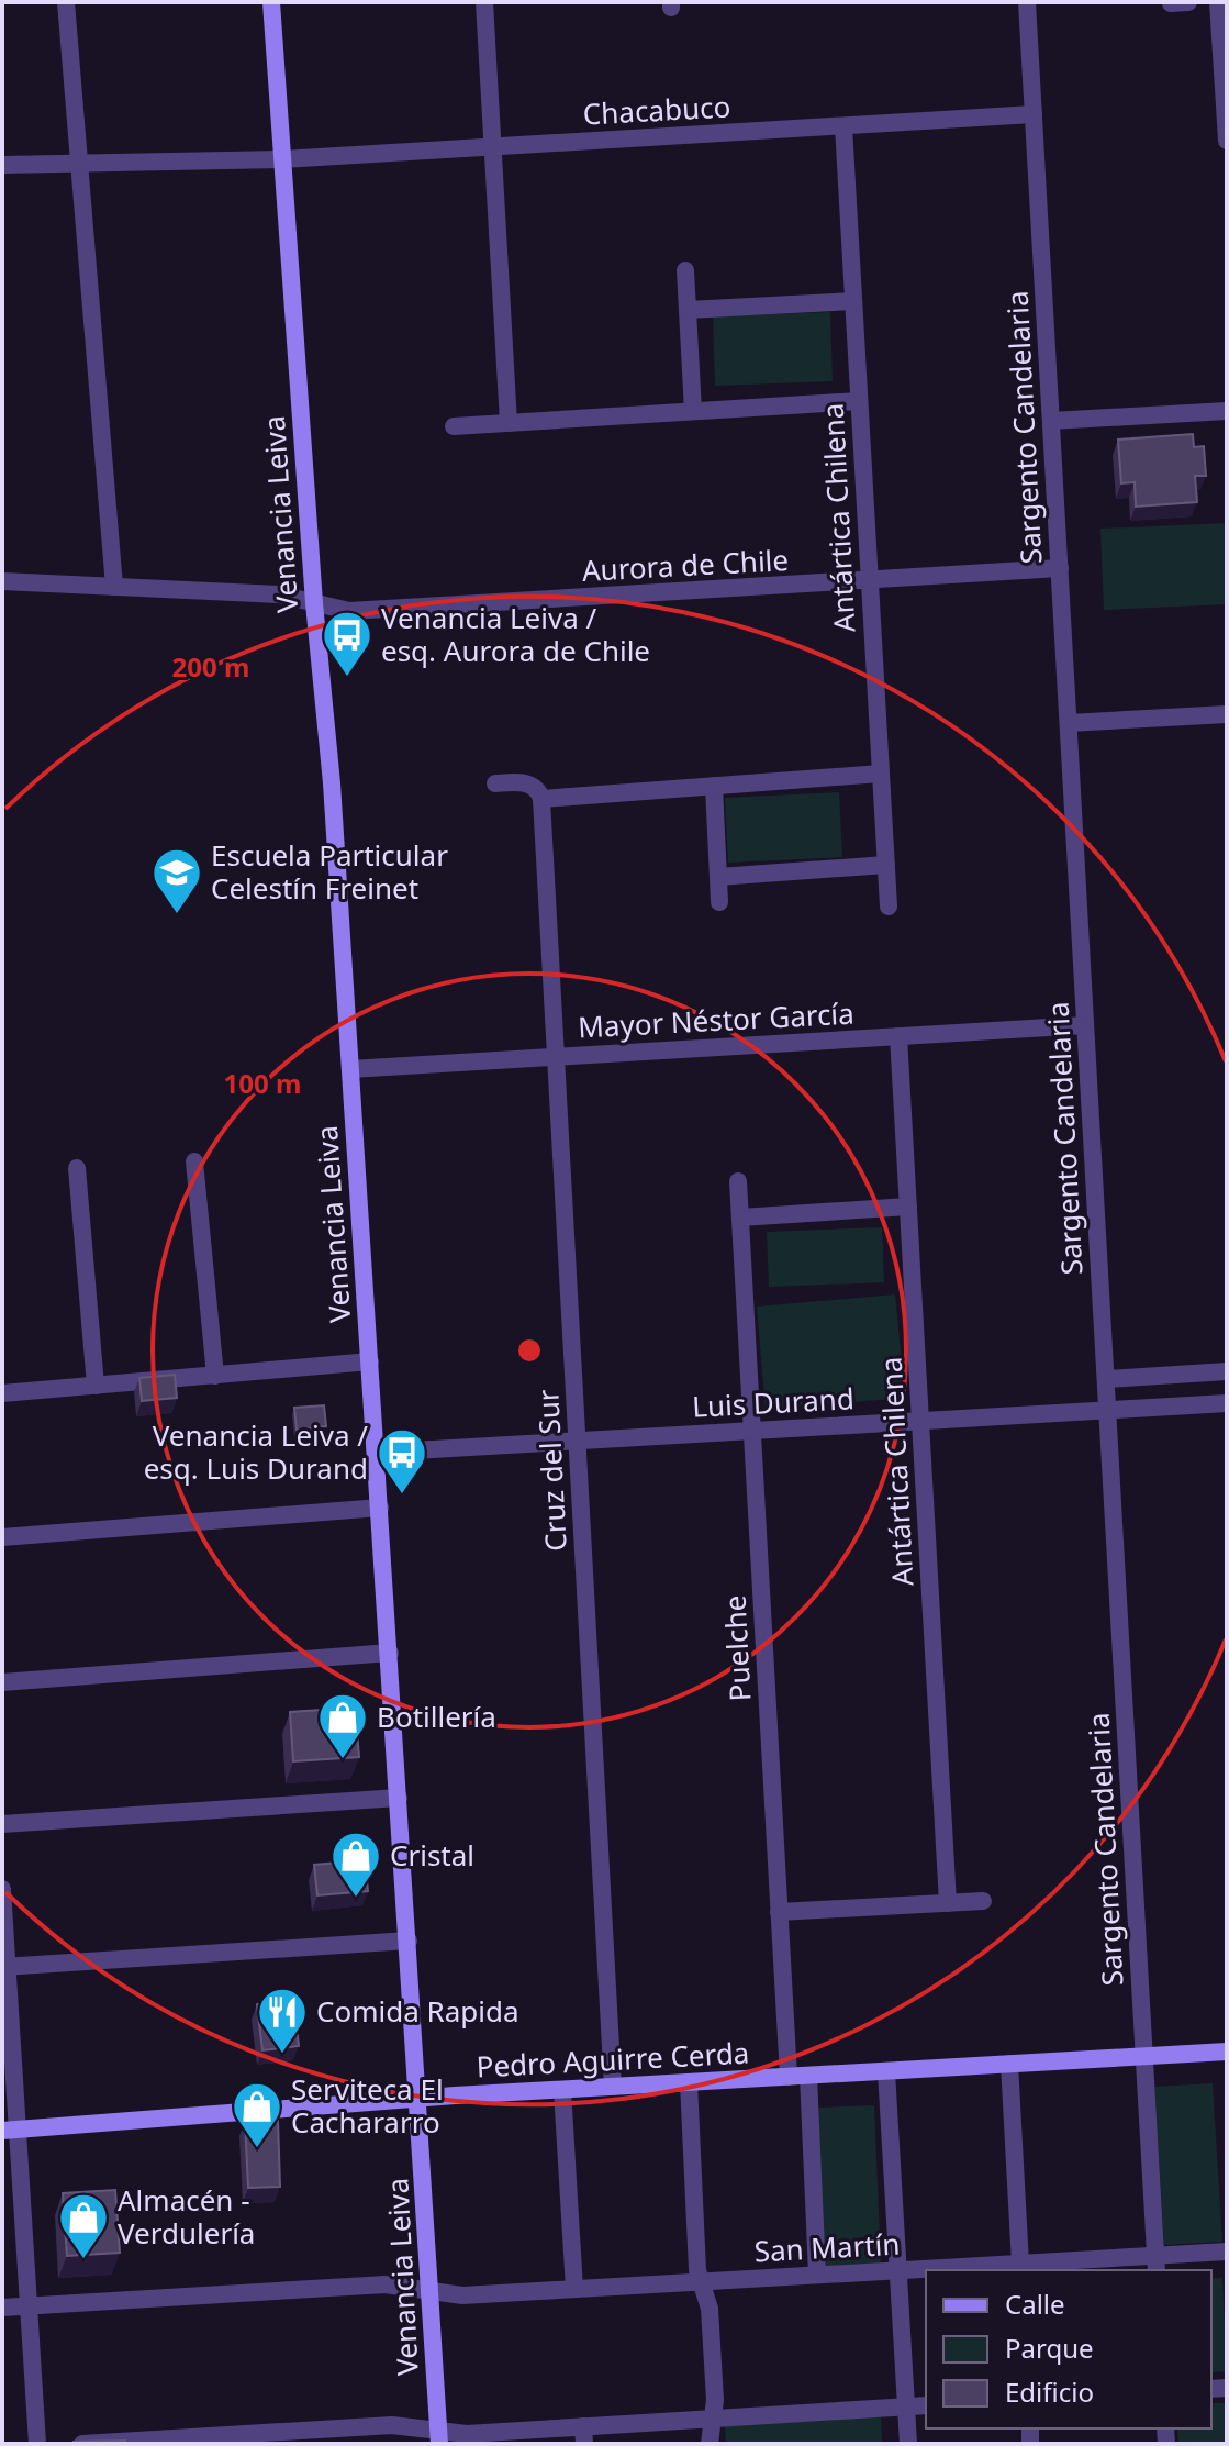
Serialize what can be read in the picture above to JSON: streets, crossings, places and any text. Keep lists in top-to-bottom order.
{
  "streets": {
    "street": [
      "Chacabuco",
      "Sargento Candelaria",
      "Venancia Leiva",
      "Antártica Chilena",
      "Aurora de Chile",
      "Mayor Néstor García",
      "Luis Durand",
      "Cruz del Sur",
      "Puelche",
      "Pedro Aguirre Cerda",
      "San Martín"
    ]
  },
  "crossings": [
    ["Chacabuco", "Sargento Candelaria"],
    ["Chacabuco", "Venancia Leiva"],
    ["Chacabuco", "Antártica Chilena"],
    ["Sargento Candelaria", "Aurora de Chile"],
    ["Sargento Candelaria", "Mayor Néstor García"],
    ["Sargento Candelaria", "Luis Durand"],
    ["Sargento Candelaria", "Pedro Aguirre Cerda"],
    ["Sargento Candelaria", "San Martín"],
    ["Venancia Leiva", "Aurora de Chile"],
    ["Venancia Leiva", "Mayor Néstor García"],
    ["Venancia Leiva", "Luis Durand"],
    ["Venancia Leiva", "Pedro Aguirre Cerda"],
    ["Venancia Leiva", "San Martín"],
    ["Antártica Chilena", "Aurora de Chile"],
    ["Antártica Chilena", "Mayor Néstor García"],
    ["Antártica Chilena", "Luis Durand"],
    ["Mayor Néstor García", "Cruz del Sur"],
    ["Luis Durand", "Cruz del Sur"],
    ["Luis Durand", "Puelche"],
    ["Cruz del Sur", "Pedro Aguirre Cerda"],
    ["Puelche", "Pedro Aguirre Cerda"]
  ],
  "places": {
    "bus stop": ["Venancia Leiva / esq. Aurora de Chile", "Venancia Leiva / esq. Luis Durand"],
    "school or university": ["Escuela Particular Celestín Freinet"],
    "shop": [
      "Botillería",
      "Cristal",
      "Serviteca El Cachararro",
      "Almacén - Verdulería"
    ],
    "restaurant": ["Comida Rapida"]
  },
  "legend": ["Calle", "Parque", "Edificio"],
  "rings": ["200 m", "100 m"]
}
